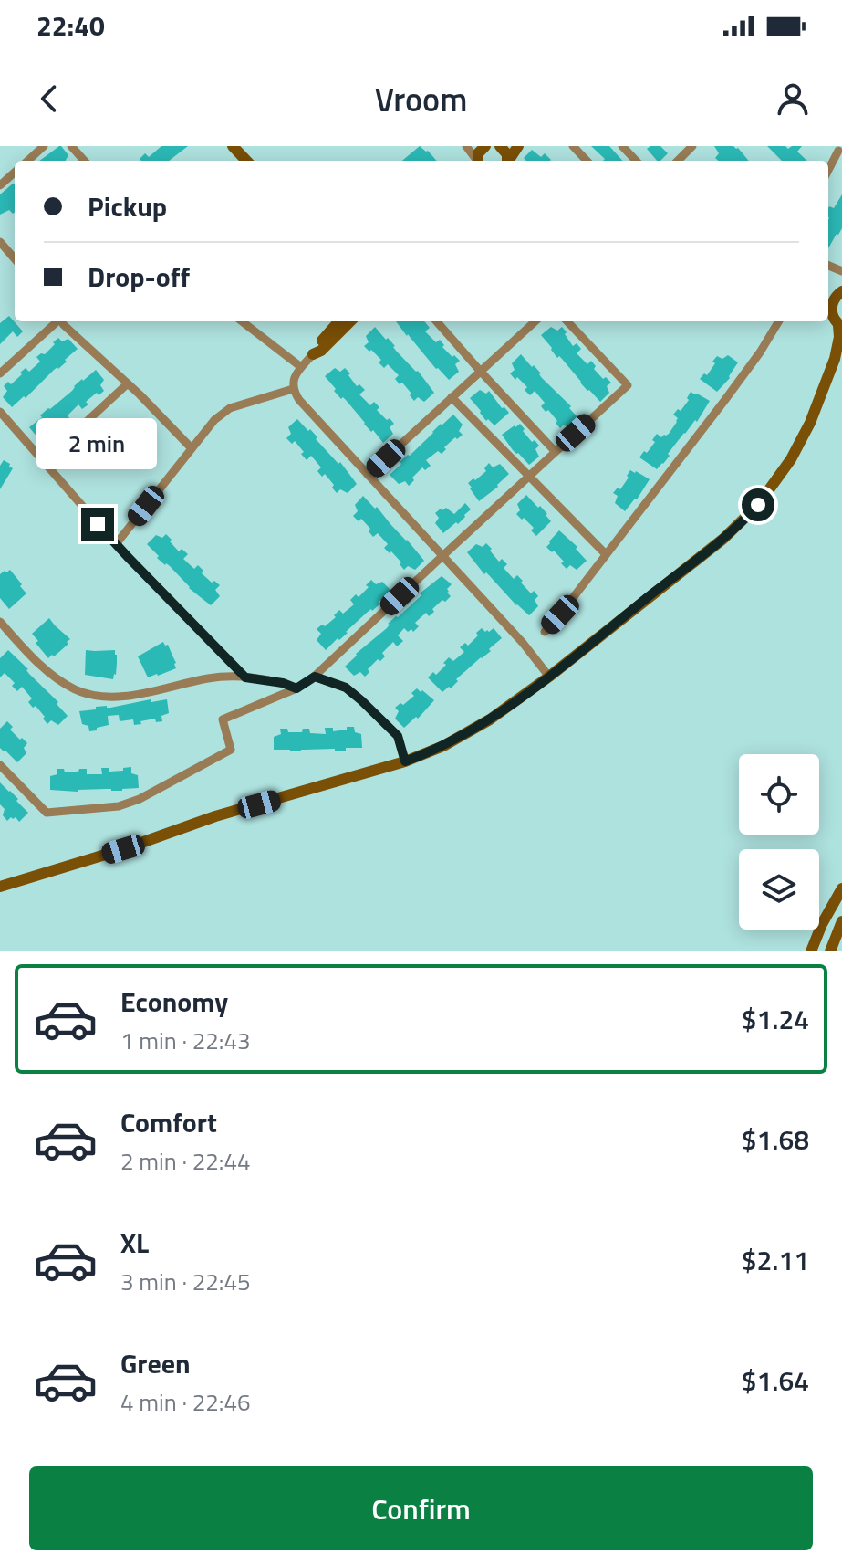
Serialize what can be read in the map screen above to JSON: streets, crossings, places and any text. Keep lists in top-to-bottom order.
{
  "page": {
    "status": "22:40",
    "header": "Vroom",
    "banner": ["Pickup", "Drop-off"],
    "bubble": "2 min",
    "list": [
      {
        "name": "Economy",
        "note": "1 min · 22:43",
        "value": "$1.24"
      },
      {
        "name": "Comfort",
        "note": "2 min · 22:44",
        "value": "$1.68"
      },
      {
        "name": "XL",
        "note": "3 min · 22:45",
        "value": "$2.11"
      },
      {
        "name": "Green",
        "note": "4 min · 22:46",
        "value": "$1.64"
      }
    ],
    "buttons": "Confirm"
  }
}
